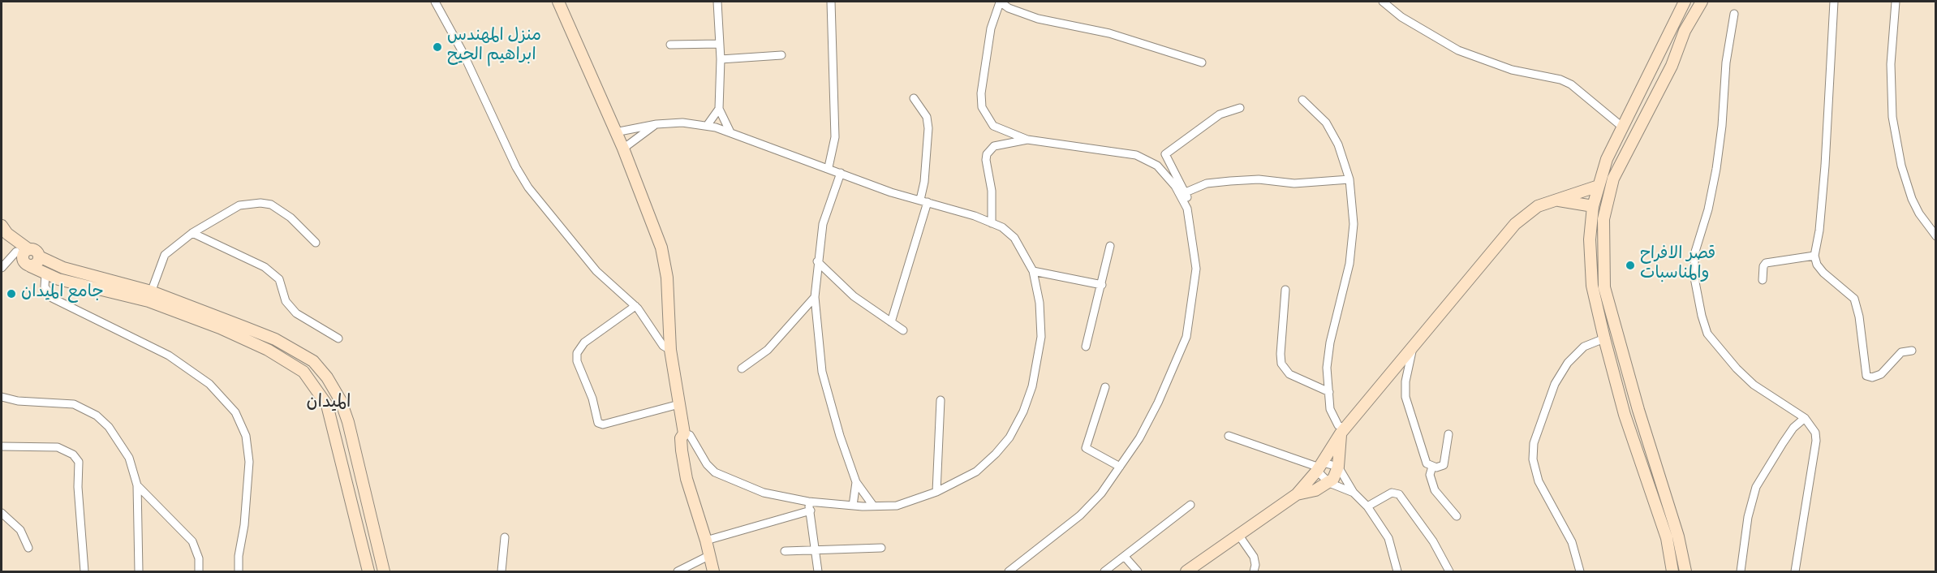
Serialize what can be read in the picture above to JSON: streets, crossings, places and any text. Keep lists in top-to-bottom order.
{
  "districts": ["الميدان"],
  "places": ["منزل المهندس ابراهيم الحيح", "قصر الافراح والمناسبات", "جامع الميدان"]
}
